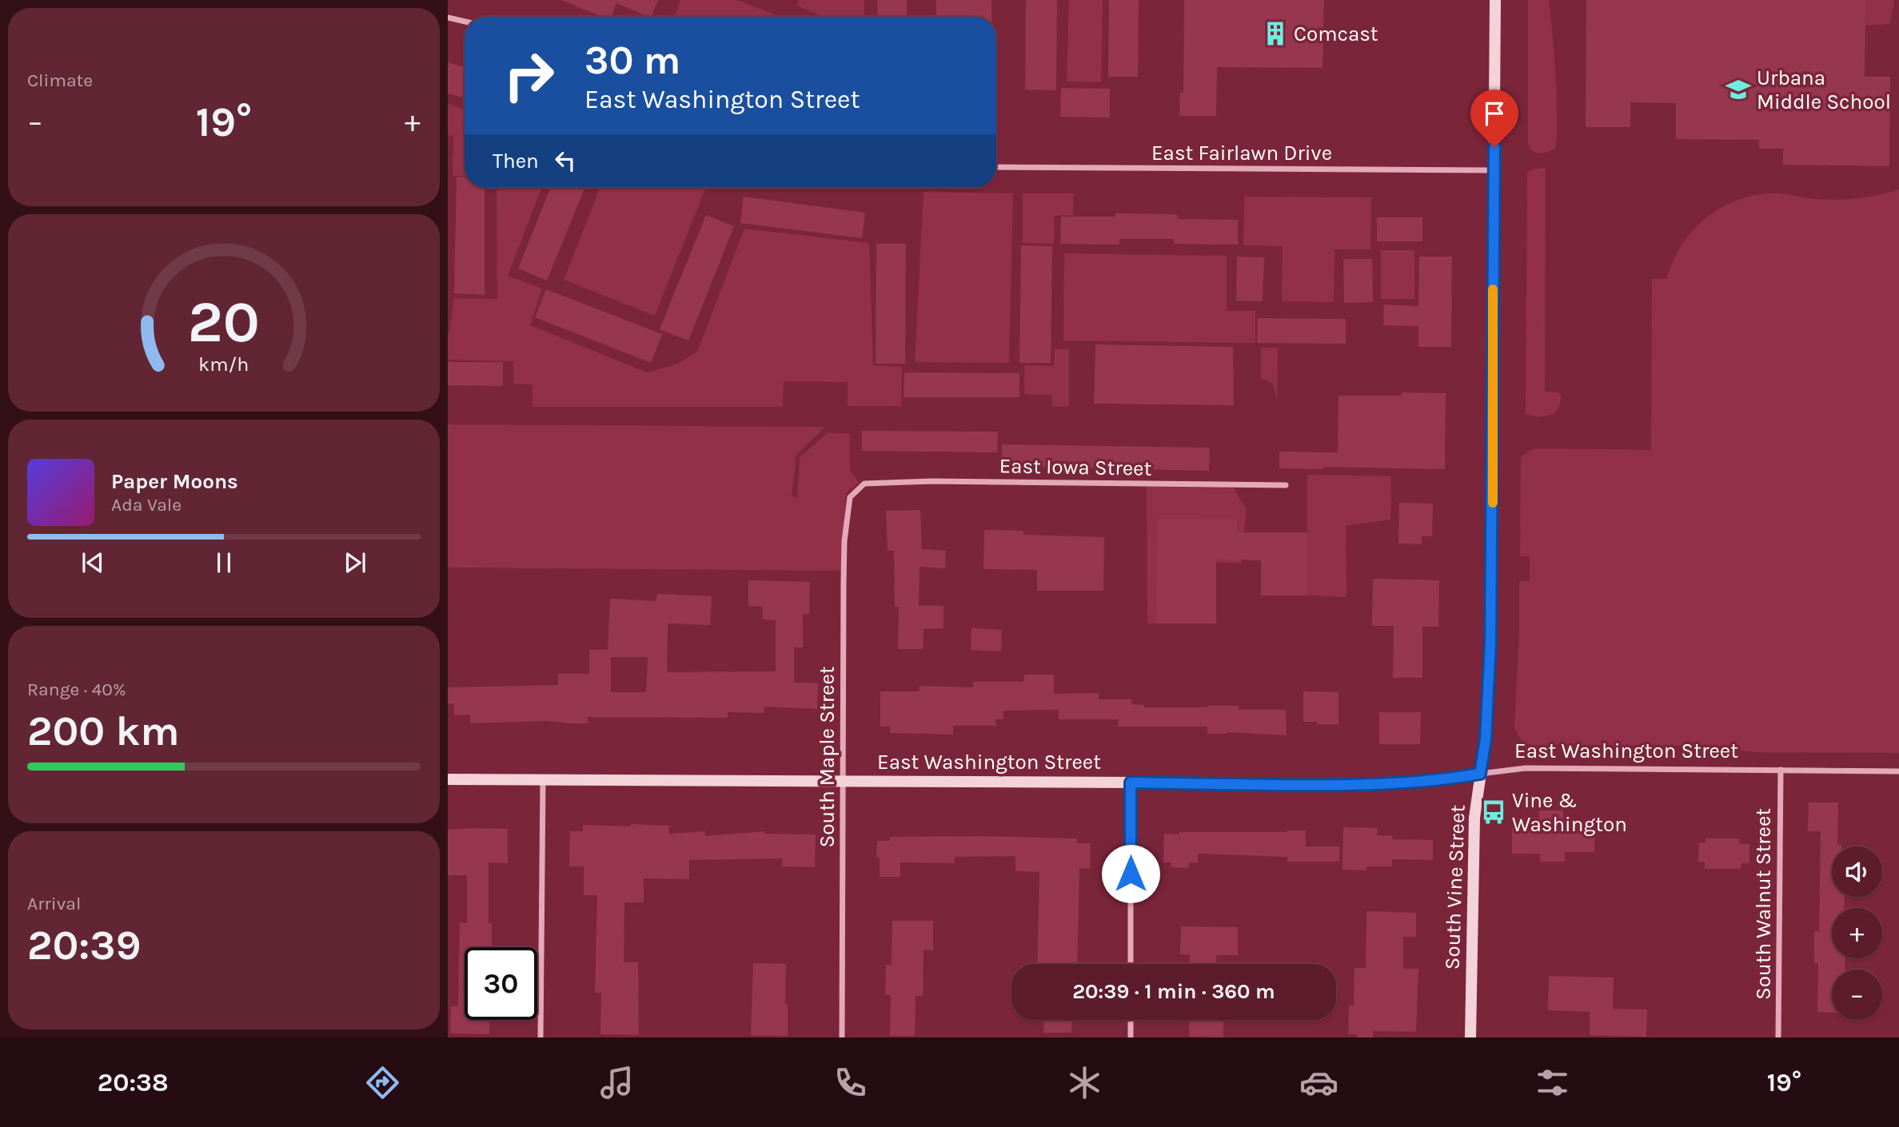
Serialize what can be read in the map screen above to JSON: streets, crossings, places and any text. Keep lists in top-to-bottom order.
{
  "streets": {
    "main road": ["East Washington Street", "South Vine Street"],
    "street": [
      "East Fairlawn Drive",
      "East Iowa Street",
      "South Maple Street",
      "South Walnut Street"
    ]
  },
  "crossings": [
    ["East Fairlawn Drive", "South Vine Street"],
    ["East Iowa Street", "South Maple Street"],
    ["East Washington Street", "South Maple Street"],
    ["East Washington Street", "South Vine Street"],
    ["East Washington Street", "South Walnut Street"]
  ],
  "places": {
    "building": ["Comcast"],
    "school or university": ["Urbana Middle School"],
    "bus stop": ["Vine & Washington"]
  },
  "page": {
    "tile": [
      "Climate",
      ["Range · 40%", "200 km"],
      ["Arrival", "20:39"]
    ],
    "turn": ["30 m", "East Washington Street"],
    "heat": ["−", "19°", "+"],
    "then": "Then",
    "song": ["Paper Moons", "Ada Vale"],
    "map_buttons": ["+", "−"],
    "limit": "30",
    "trip": "20:39 · 1 min · 360 m",
    "tabs": ["20:38", "19°"],
    "gauge": ["20", "km/h"]
  }
}
